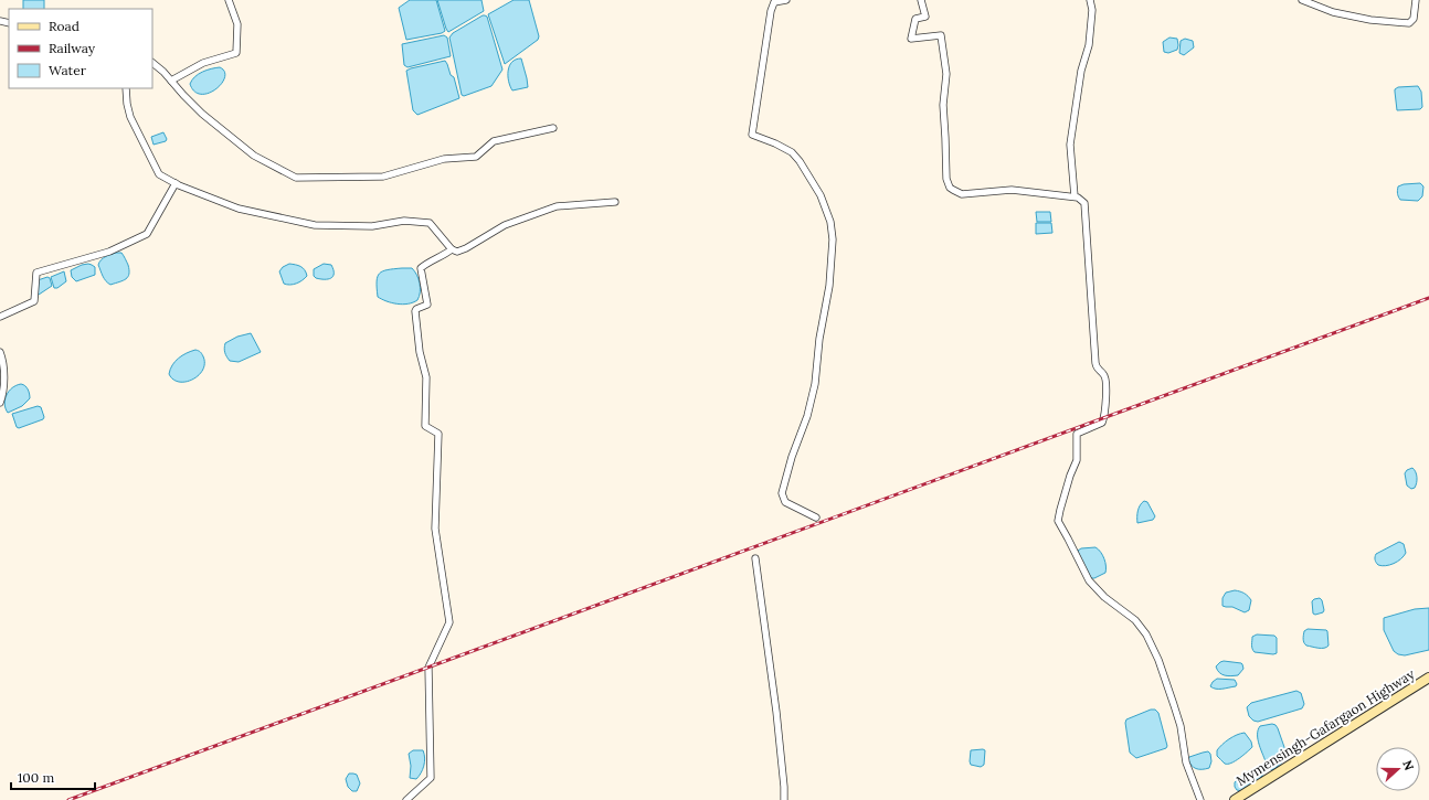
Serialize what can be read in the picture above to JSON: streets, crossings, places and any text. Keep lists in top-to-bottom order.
{
  "streets": {
    "main road": ["Mymensingh-Gafargaon Highway"]
  },
  "legend": ["Road", "Railway", "Water"],
  "scale_bar": "100 m",
  "north": "right"
}
